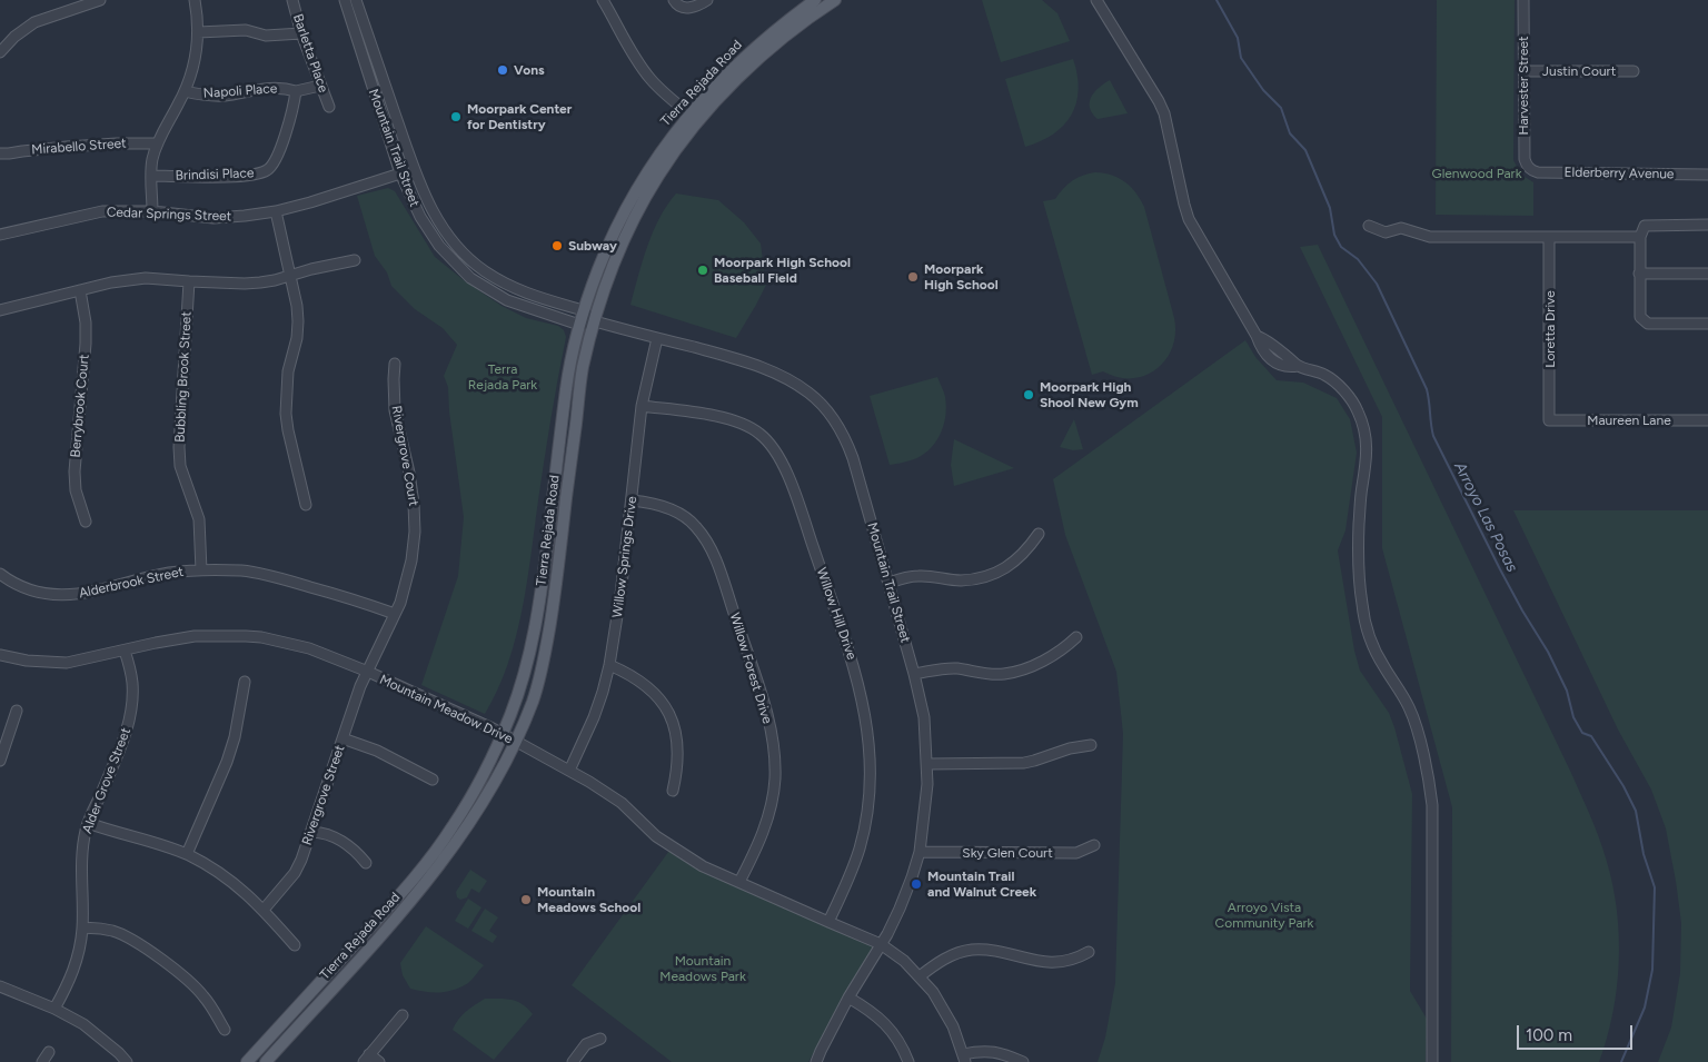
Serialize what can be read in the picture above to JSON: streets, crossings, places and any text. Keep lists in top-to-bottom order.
{
  "streets": {
    "main road": ["Tierra Rejada Road"],
    "street": [
      "Barletta Place",
      "Justin Court",
      "Harvester Street",
      "Napoli Place",
      "Mirabello Street",
      "Mountain Trail Street",
      "Elderberry Avenue",
      "Brindisi Place",
      "Cedar Springs Street",
      "Loretta Drive",
      "Bubbling Brook Street",
      "Berrybrook Court",
      "Maureen Lane",
      "Rivergrove Court",
      "Willow Springs Drive",
      "Alderbrook Street",
      "Willow Hill Drive",
      "Willow Forest Drive",
      "Mountain Meadow Drive",
      "Alder Grove Street",
      "Rivergrove Street",
      "Sky Glen Court"
    ]
  },
  "crossings": [
    ["Justin Court", "Harvester Street"],
    ["Tierra Rejada Road", "Mountain Trail Street"],
    ["Tierra Rejada Road", "Mountain Meadow Drive"],
    ["Harvester Street", "Elderberry Avenue"],
    ["Napoli Place", "Brindisi Place"],
    ["Mountain Trail Street", "Cedar Springs Street"],
    ["Mountain Trail Street", "Willow Springs Drive"],
    ["Mountain Trail Street", "Mountain Meadow Drive"],
    ["Mountain Trail Street", "Sky Glen Court"],
    ["Loretta Drive", "Maureen Lane"],
    ["Bubbling Brook Street", "Alderbrook Street"],
    ["Rivergrove Court", "Alderbrook Street"],
    ["Rivergrove Court", "Mountain Meadow Drive"],
    ["Rivergrove Court", "Rivergrove Street"],
    ["Willow Springs Drive", "Willow Hill Drive"],
    ["Willow Springs Drive", "Willow Forest Drive"],
    ["Willow Springs Drive", "Mountain Meadow Drive"],
    ["Willow Hill Drive", "Mountain Meadow Drive"],
    ["Willow Forest Drive", "Mountain Meadow Drive"],
    ["Mountain Meadow Drive", "Alder Grove Street"],
    ["Mountain Meadow Drive", "Rivergrove Street"]
  ],
  "water": ["Arroyo Las Posas"],
  "parks": [
    "Glenwood Park",
    "Terra Rejada Park",
    "Arroyo Vista Community Park",
    "Mountain Meadows Park"
  ],
  "places": [
    "Vons",
    "Moorpark Center for Dentistry",
    "Subway",
    "Moorpark High School Baseball Field",
    "Moorpark High School",
    "Moorpark High Shool New Gym",
    "Mountain Trail and Walnut Creek",
    "Mountain Meadows School"
  ],
  "scale_bar": "100 m"
}
